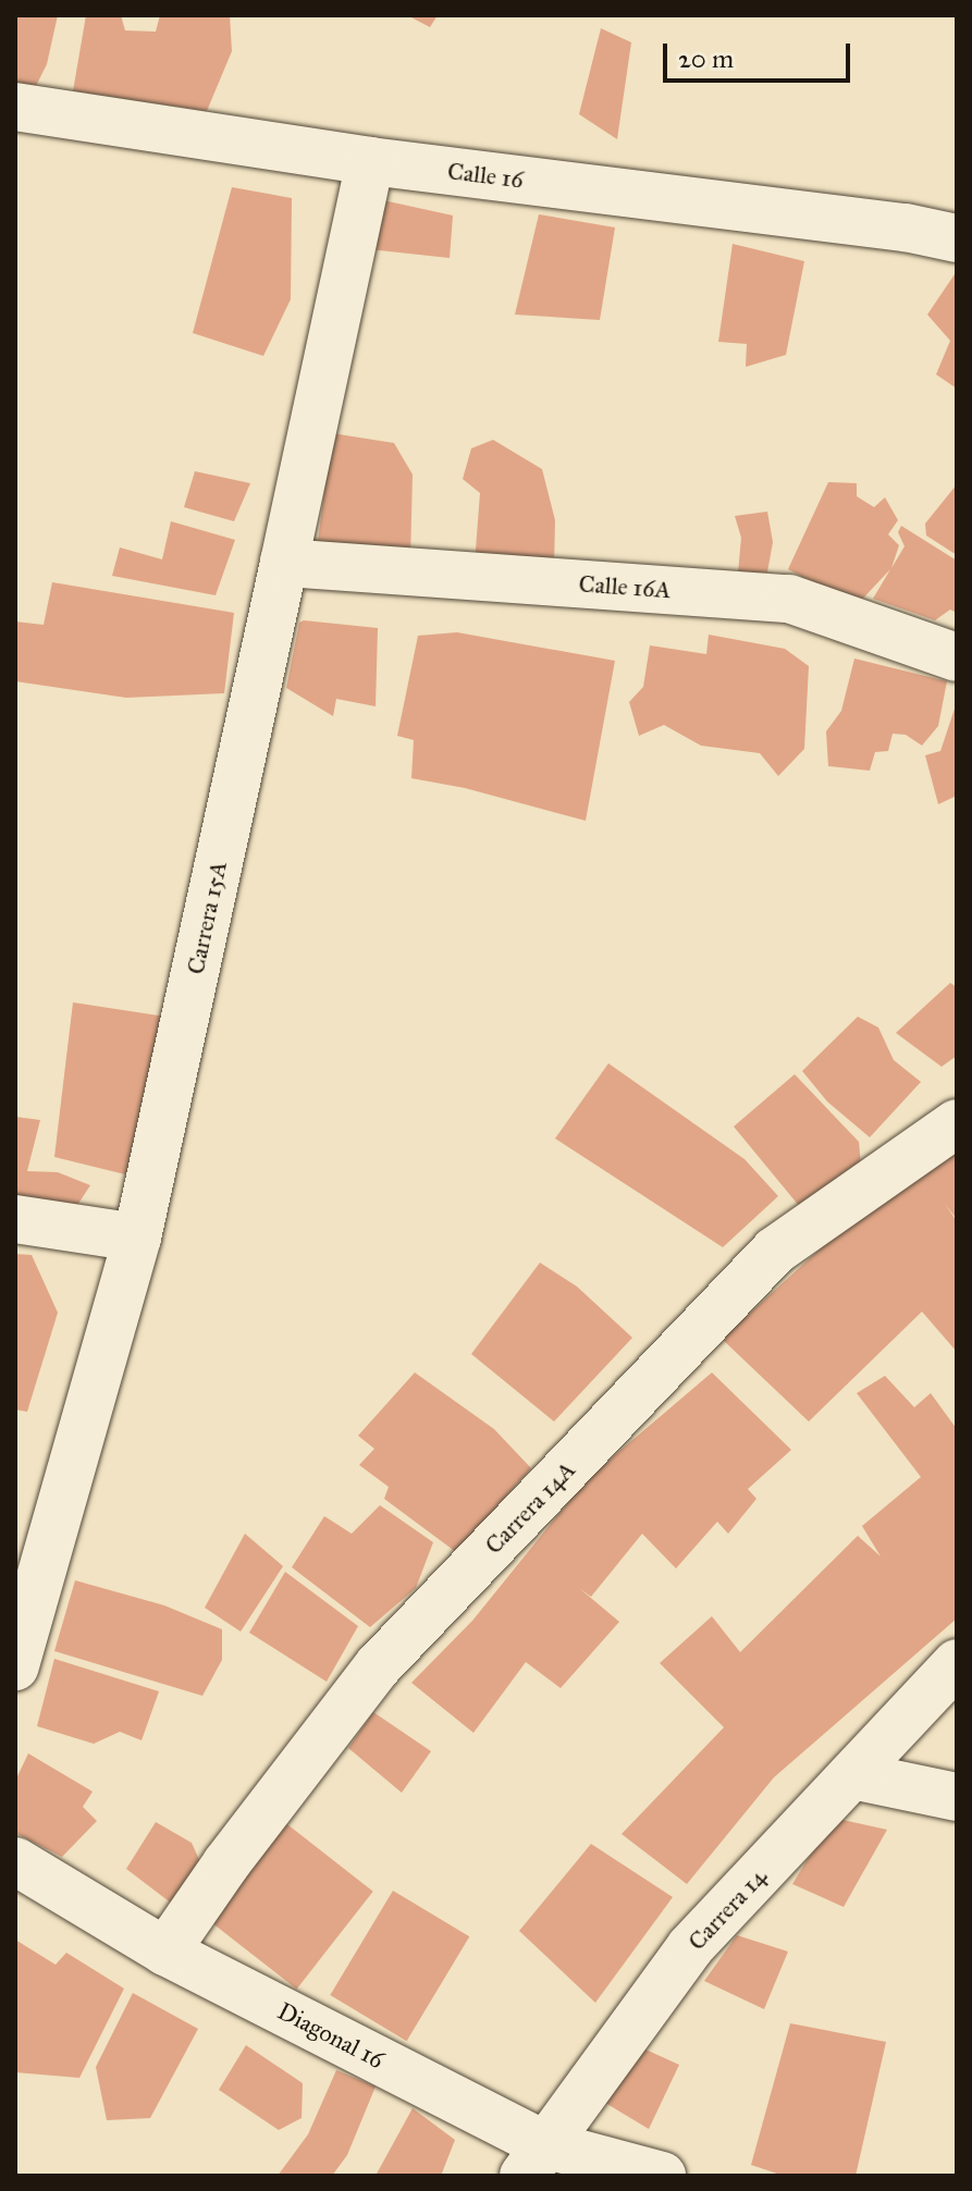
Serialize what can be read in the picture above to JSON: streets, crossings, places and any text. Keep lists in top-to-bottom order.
{
  "streets": {
    "street": [
      "Calle 16",
      "Calle 16A",
      "Carrera 15A",
      "Carrera 14A",
      "Carrera 14",
      "Diagonal 16"
    ]
  },
  "crossings": [
    ["Calle 16", "Carrera 15A"],
    ["Calle 16A", "Carrera 15A"],
    ["Carrera 14A", "Diagonal 16"],
    ["Carrera 14", "Diagonal 16"]
  ],
  "scale_bar": "20 m"
}
